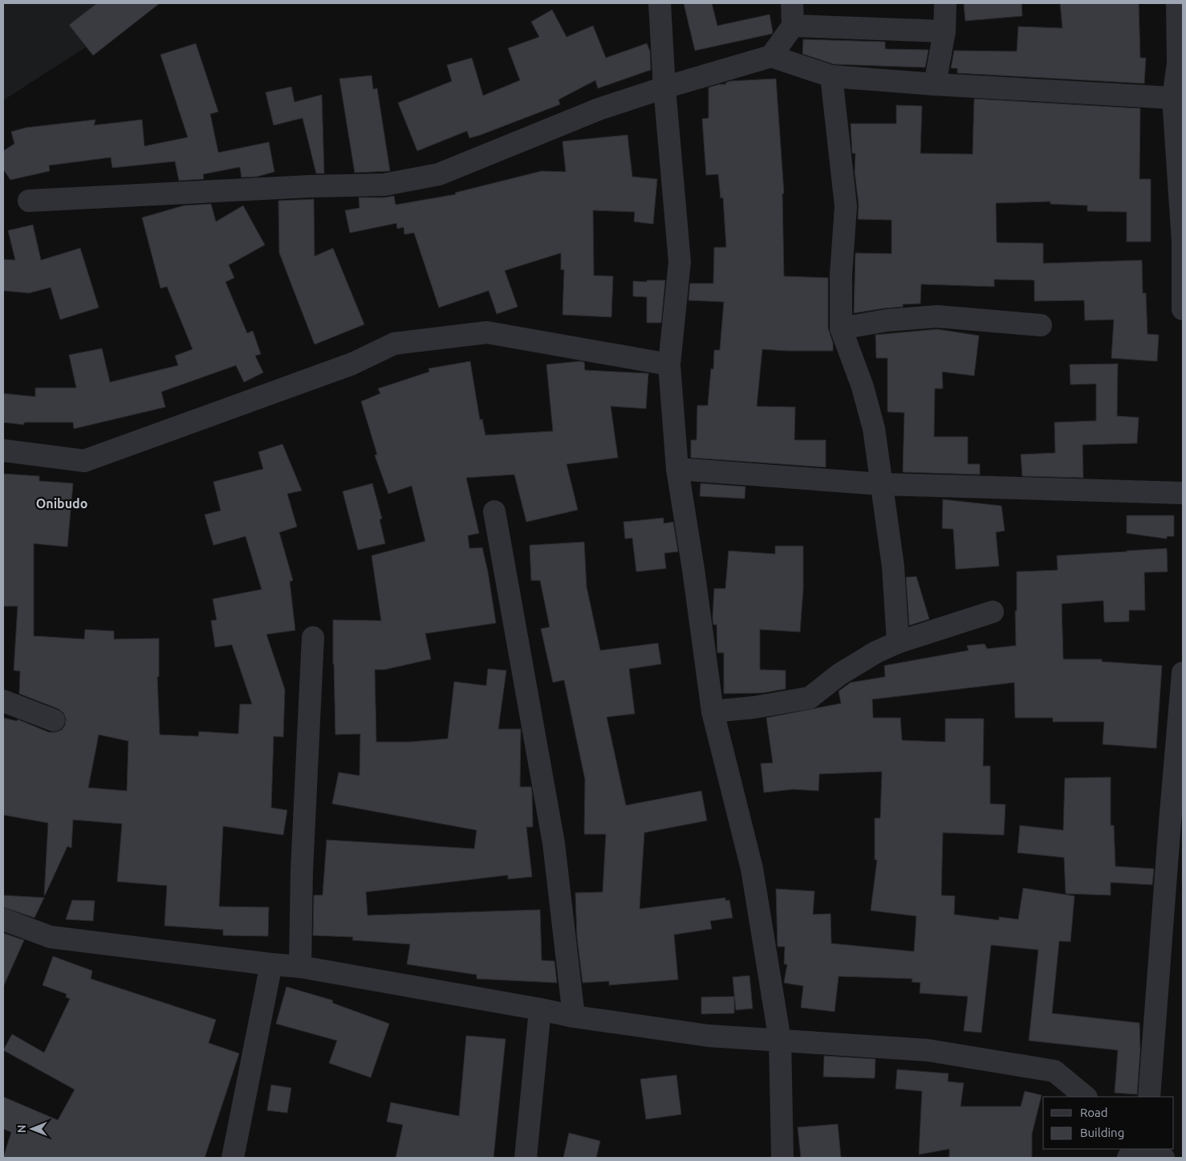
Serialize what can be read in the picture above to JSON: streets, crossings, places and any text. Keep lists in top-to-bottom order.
{
  "districts": ["Onibudo"],
  "legend": ["Road", "Building"],
  "north": "left"
}
